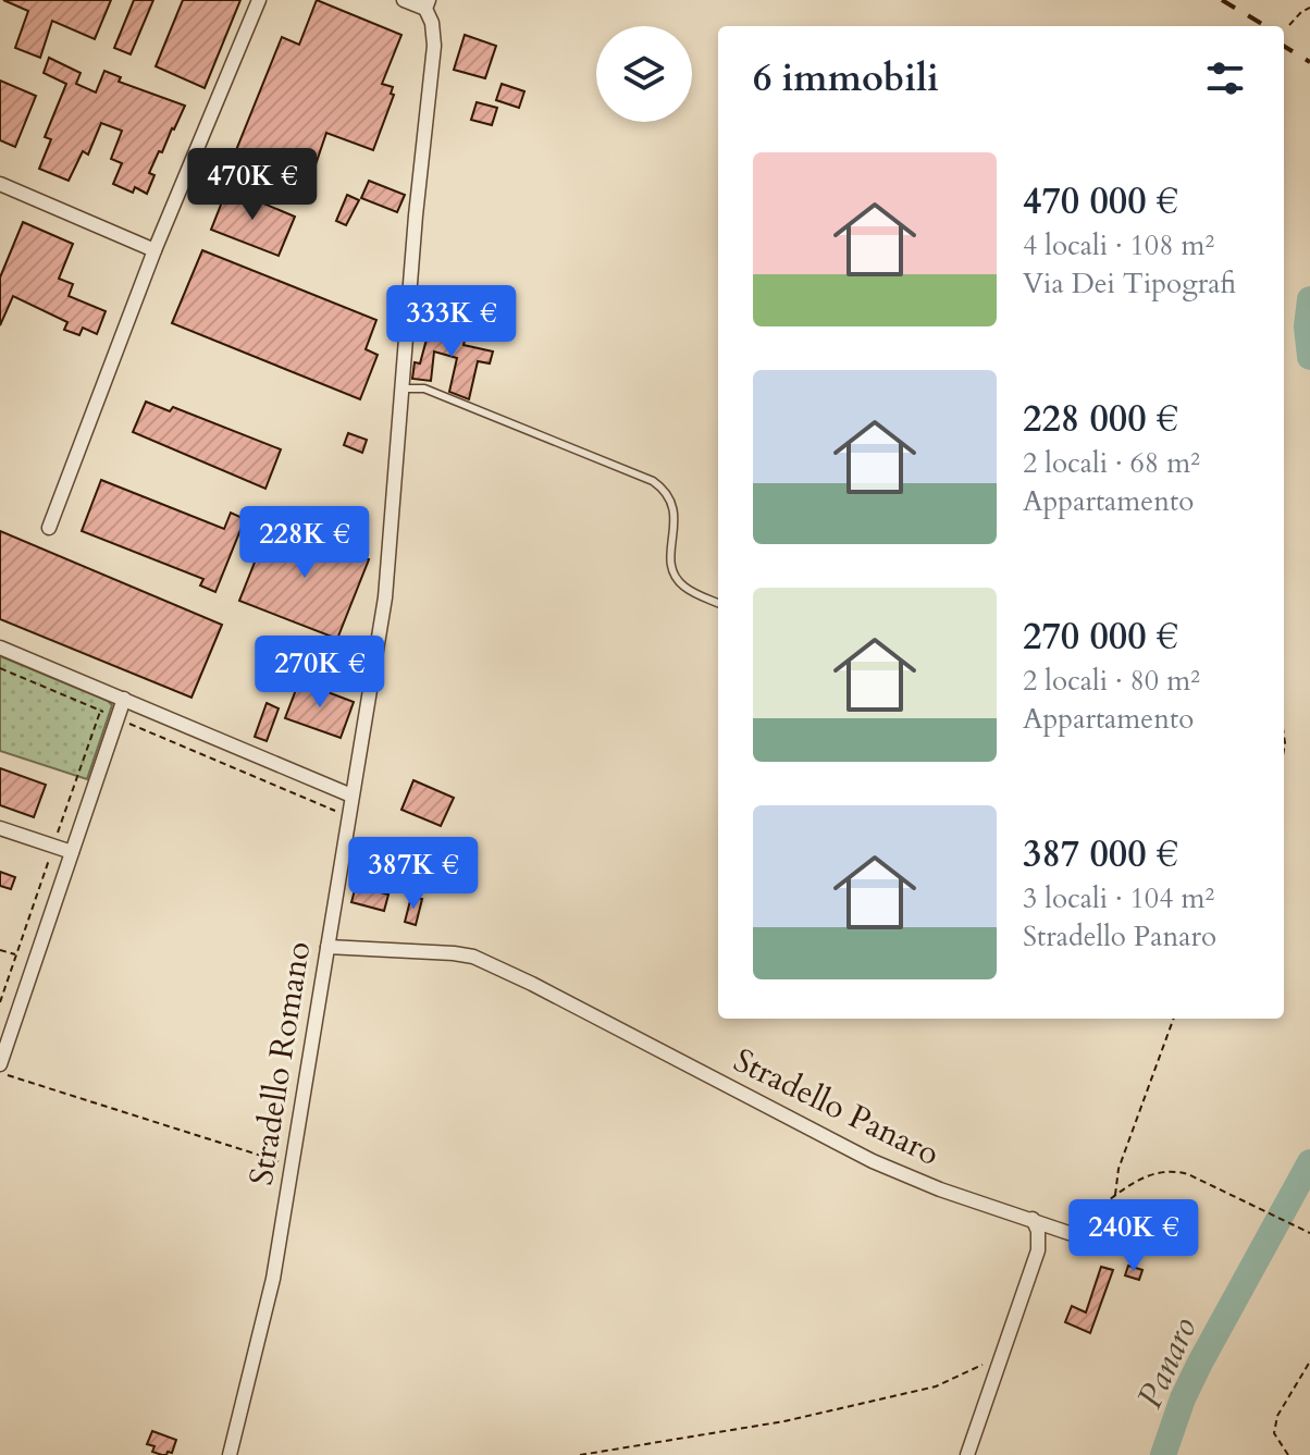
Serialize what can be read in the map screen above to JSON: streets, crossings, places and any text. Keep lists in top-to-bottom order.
{
  "streets": {
    "street": ["Stradello Romano", "Stradello Panaro"]
  },
  "crossings": [
    ["Stradello Romano", "Stradello Panaro"]
  ],
  "water": ["Panaro"],
  "page": {
    "heading": "6 immobili",
    "list": [
      {
        "name": "470 000 €",
        "note": "4 locali · 108 m² · Via Dei Tipografi"
      },
      {
        "name": "228 000 €",
        "note": "2 locali · 68 m² · Appartamento"
      },
      {
        "name": "270 000 €",
        "note": "2 locali · 80 m² · Appartamento"
      },
      {
        "name": "387 000 €",
        "note": "3 locali · 104 m² · Stradello Panaro"
      }
    ],
    "price": [
      "470K €",
      "333K €",
      "228K €",
      "270K €",
      "387K €",
      "240K €"
    ]
  }
}
